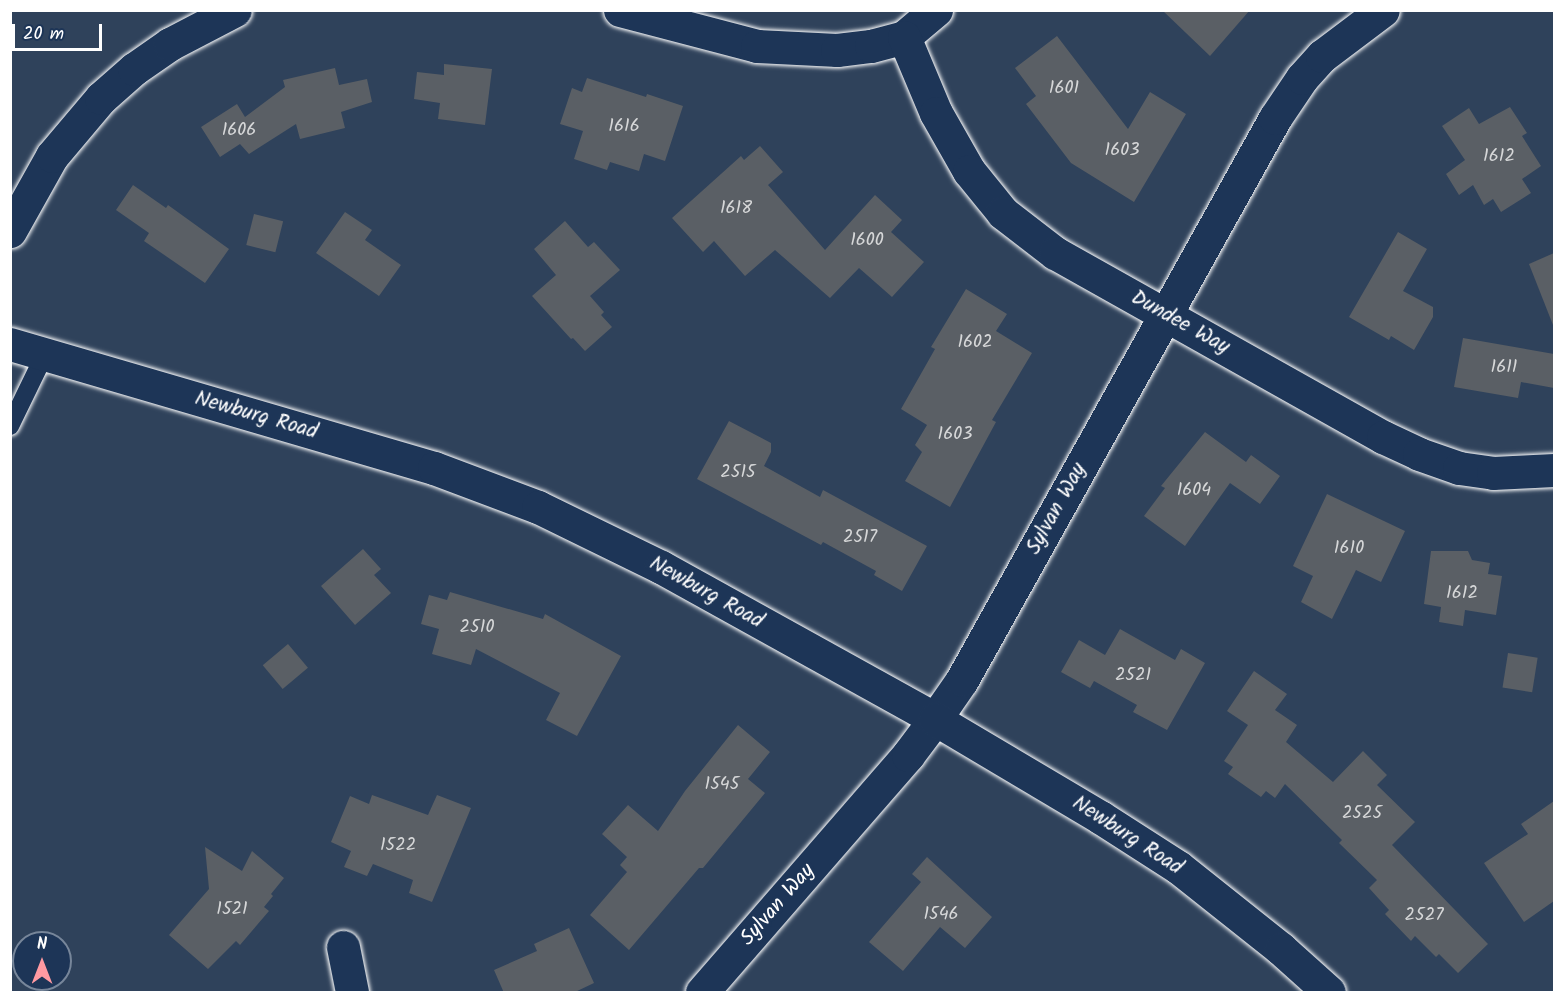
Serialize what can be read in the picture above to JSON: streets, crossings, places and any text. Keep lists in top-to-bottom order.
{
  "streets": {
    "street": ["Dundee Way", "Newburg Road", "Sylvan Way"]
  },
  "crossings": [
    ["Dundee Way", "Sylvan Way"],
    ["Newburg Road", "Sylvan Way"]
  ],
  "house_numbers": [
    "1601",
    "1616",
    "1606",
    "1603",
    "1612",
    "1618",
    "1600",
    "1602",
    "1611",
    "1603",
    "2515",
    "1604",
    "2517",
    "1610",
    "1612",
    "2510",
    "2521",
    "1545",
    "2525",
    "1522",
    "1521",
    "1546",
    "2527"
  ],
  "scale_bar": "20 m",
  "north": "top"
}
